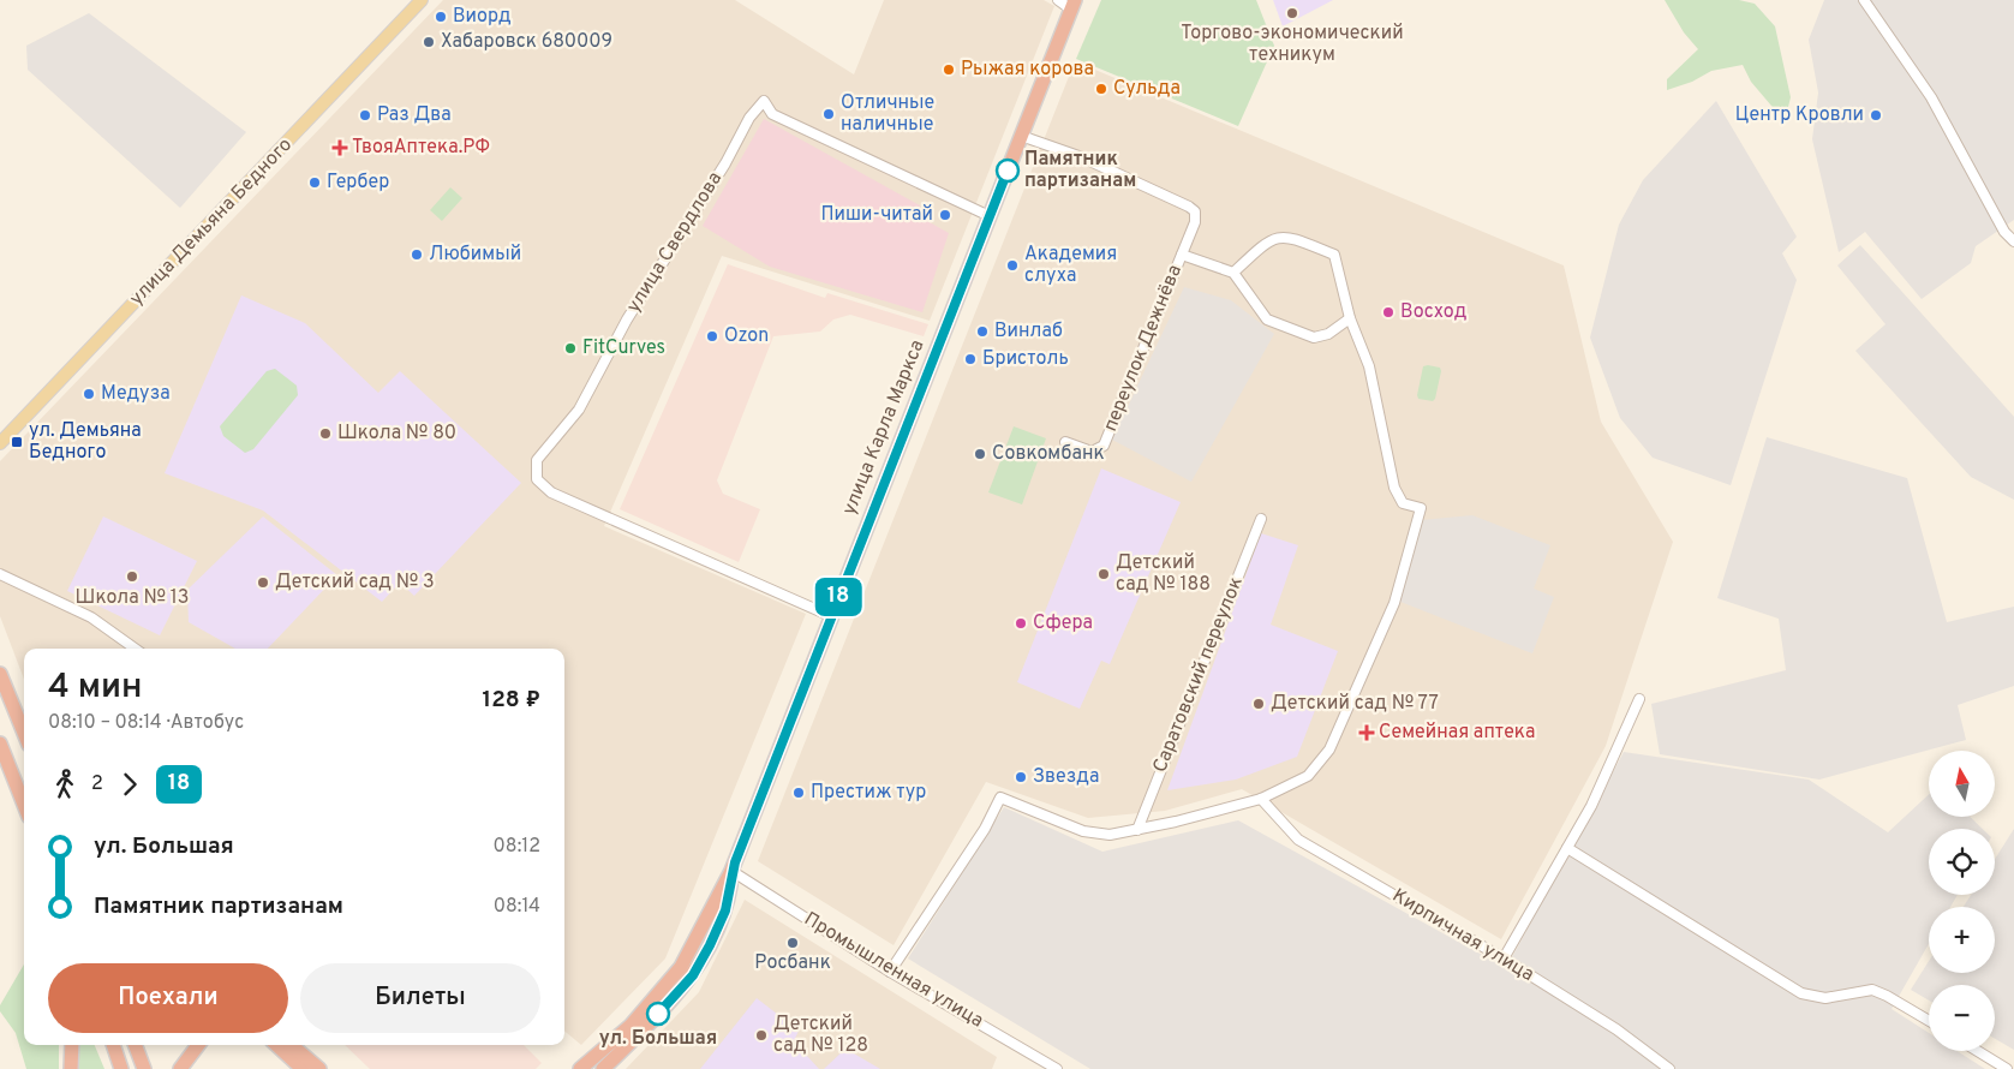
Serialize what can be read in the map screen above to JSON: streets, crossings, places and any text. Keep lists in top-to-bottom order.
{
  "streets": {
    "highway": ["улица Карла Маркса"],
    "main road": ["улица Демьяна Бедного"],
    "street": [
      "улица Свердлова",
      "переулок Дежнёва",
      "Саратовский переулок",
      "Кирпичная улица",
      "Промышленная улица"
    ]
  },
  "crossings": [
    ["улица Свердлова", "улица Карла Маркса"],
    ["переулок Дежнёва", "улица Карла Маркса"],
    ["улица Карла Маркса", "Промышленная улица"]
  ],
  "places": {
    "other": [
      "Торгово-экономический техникум",
      "Виорд",
      "Хабаровск 680009",
      "Рыжая корова",
      "Сульда",
      "Отличные наличные",
      "Раз Два",
      "Центр Кровли",
      "Памятник партизанам",
      "Гербер",
      "Пиши-читай",
      "Любимый",
      "Академия слуха",
      "Восход",
      "Винлаб",
      "Ozon",
      "FitCurves",
      "Бристоль",
      "Медуза",
      "Школа № 80",
      "Совкомбанк",
      "Детский сад № 188",
      "Школа № 13",
      "Детский сад № 3",
      "Сфера",
      "Детский сад № 77",
      "Звезда",
      "Престиж тур",
      "Росбанк",
      "ул. Большая",
      "Детский сад № 128"
    ],
    "health": ["ТвояАптека.РФ", "Семейная аптека"],
    "transit": ["ул. Демьяна Бедного"]
  },
  "lines": ["bus line 18"],
  "north": "top",
  "page": {
    "on_map": "18",
    "heading": ["4 мин", "08:10 – 08:14 · Автобус", "128 ₽"],
    "map_buttons": ["+", "−"],
    "legs": ["2", "18"],
    "list": [
      {
        "name": "ул. Большая",
        "value": "08:12"
      },
      {
        "name": "Памятник партизанам",
        "value": "08:14"
      }
    ],
    "buttons": ["Поехали", "Билеты"]
  }
}
